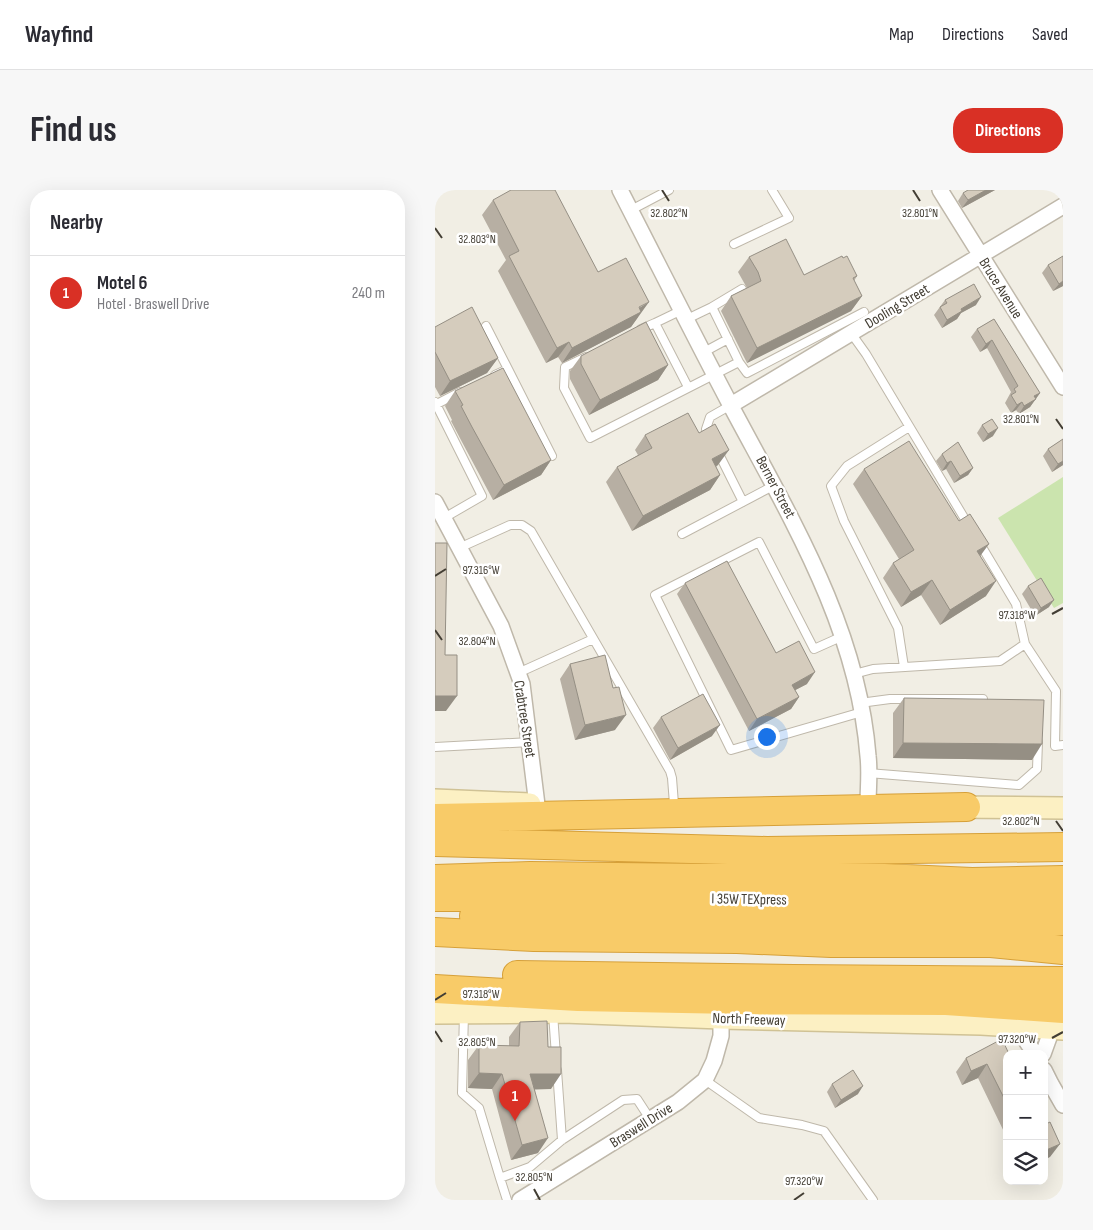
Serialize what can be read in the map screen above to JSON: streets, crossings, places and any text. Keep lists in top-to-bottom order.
{
  "streets": {
    "highway": ["I 35W TEXpress"],
    "main road": ["North Freeway"],
    "street": [
      "Bruce Avenue",
      "Dooling Street",
      "Berner Street",
      "Crabtree Street",
      "Braswell Drive"
    ]
  },
  "crossings": [
    ["Bruce Avenue", "Dooling Street"],
    ["Dooling Street", "Berner Street"],
    ["North Freeway", "Braswell Drive"]
  ],
  "page": {
    "header": "Wayfind",
    "nav": ["Map", "Directions", "Saved"],
    "buttons": "Directions",
    "title": "Find us",
    "heading": "Nearby",
    "list": [
      {
        "mark": "1",
        "name": "Motel 6",
        "note": "Hotel · Braswell Drive",
        "value": "240 m"
      }
    ],
    "map_buttons": ["+", "−"],
    "pins": "1"
  },
  "coordinates": [
    "32.802°N",
    "32.801°N",
    "32.803°N",
    "97.316°W",
    "97.318°W",
    "32.804°N",
    "97.320°W",
    "32.805°N"
  ]
}
